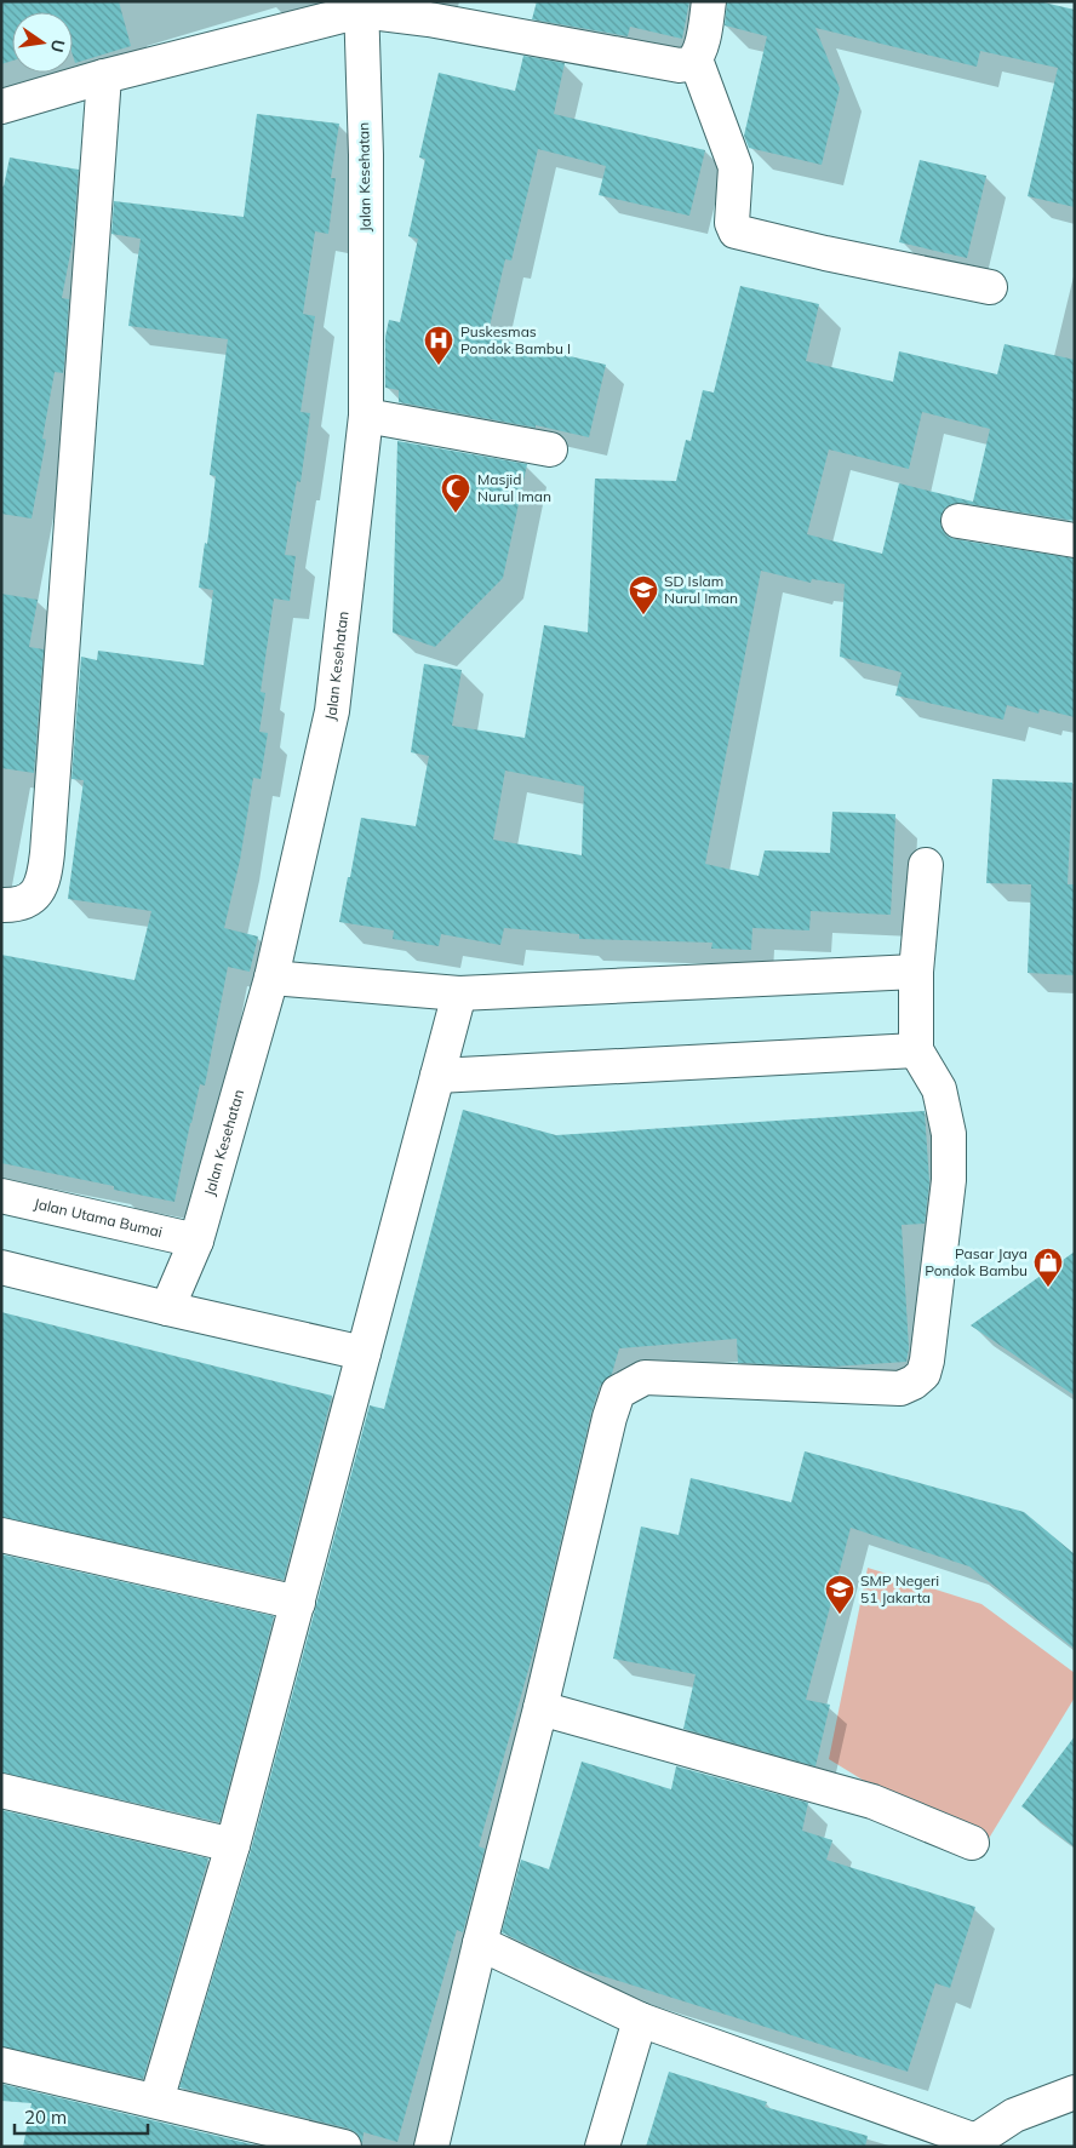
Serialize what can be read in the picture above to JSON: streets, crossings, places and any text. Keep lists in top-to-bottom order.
{
  "streets": {
    "street": ["Jalan Kesehatan", "Jalan Utama Bumai"]
  },
  "crossings": [
    ["Jalan Kesehatan", "Jalan Utama Bumai"]
  ],
  "places": {
    "hospital": ["Puskesmas Pondok Bambu I"],
    "mosque": ["Masjid Nurul Iman"],
    "school or university": ["SD Islam Nurul Iman", "SMP Negeri 51 Jakarta"],
    "shop": ["Pasar Jaya Pondok Bambu"]
  },
  "scale_bar": "20 m",
  "north": "right"
}
